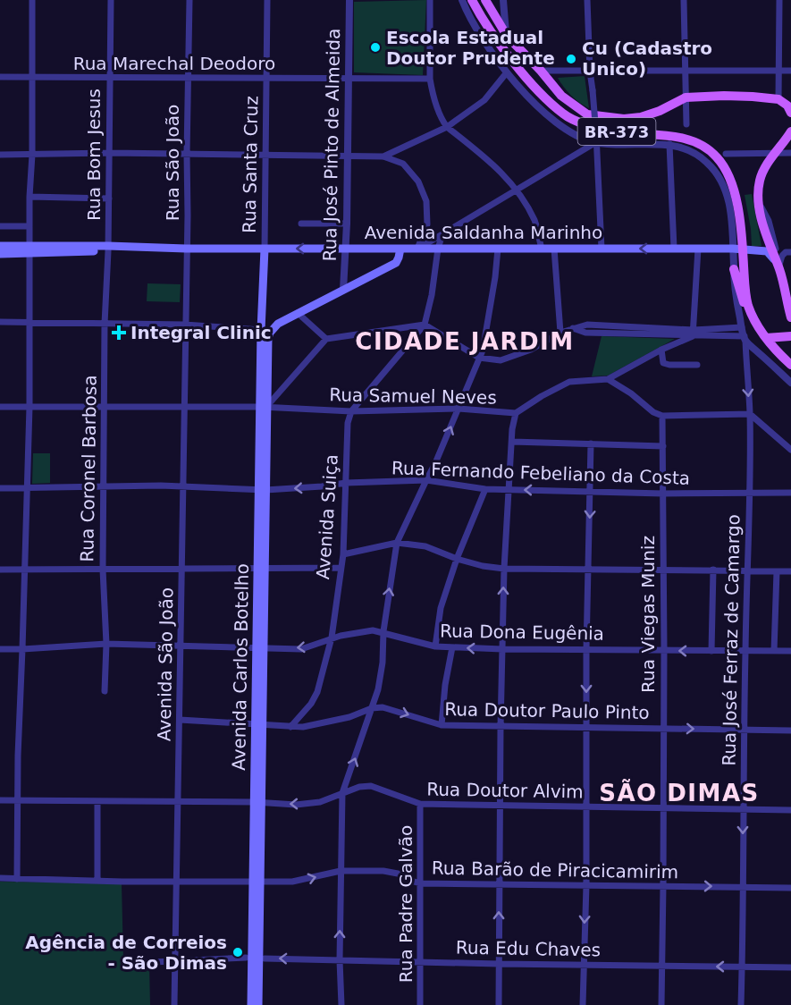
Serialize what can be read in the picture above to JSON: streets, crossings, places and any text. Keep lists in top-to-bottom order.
{
  "streets": {
    "main road": [
      "BR-373",
      "Rua Santa Cruz",
      "Avenida Saldanha Marinho",
      "Avenida Carlos Botelho"
    ],
    "street": [
      "Rua Marechal Deodoro",
      "Rua José Pinto de Almeida",
      "Rua Bom Jesus",
      "Rua São João",
      "Rua Samuel Neves",
      "Rua Coronel Barbosa",
      "Rua Fernando Febeliano da Costa",
      "Avenida Suiça",
      "Rua Viegas Muniz",
      "Rua Dona Eugênia",
      "Rua José Ferraz de Camargo",
      "Avenida São João",
      "Rua Doutor Paulo Pinto",
      "Rua Doutor Alvim",
      "Rua Barão de Piracicamirim",
      "Rua Padre Galvão",
      "Rua Edu Chaves"
    ]
  },
  "crossings": [
    ["Rua Marechal Deodoro", "Rua José Pinto de Almeida"],
    ["Rua Marechal Deodoro", "Rua Bom Jesus"],
    ["Rua Marechal Deodoro", "Rua São João"],
    ["Rua Marechal Deodoro", "Rua Santa Cruz"],
    ["BR-373", "Avenida Saldanha Marinho"],
    ["Rua José Pinto de Almeida", "Avenida Saldanha Marinho"],
    ["Rua Bom Jesus", "Avenida Saldanha Marinho"],
    ["Rua Bom Jesus", "Rua Coronel Barbosa"],
    ["Rua São João", "Avenida Saldanha Marinho"],
    ["Rua São João", "Avenida São João"],
    ["Rua Santa Cruz", "Avenida Saldanha Marinho"],
    ["Rua Santa Cruz", "Avenida Carlos Botelho"],
    ["Avenida Saldanha Marinho", "Rua Coronel Barbosa"],
    ["Rua Samuel Neves", "Rua Coronel Barbosa"],
    ["Rua Samuel Neves", "Avenida Suiça"],
    ["Rua Samuel Neves", "Avenida São João"],
    ["Rua Samuel Neves", "Avenida Carlos Botelho"],
    ["Rua Coronel Barbosa", "Rua Fernando Febeliano da Costa"],
    ["Rua Coronel Barbosa", "Rua Dona Eugênia"],
    ["Rua Fernando Febeliano da Costa", "Avenida Suiça"],
    ["Rua Fernando Febeliano da Costa", "Rua Viegas Muniz"],
    ["Rua Fernando Febeliano da Costa", "Rua José Ferraz de Camargo"],
    ["Rua Fernando Febeliano da Costa", "Avenida São João"],
    ["Rua Fernando Febeliano da Costa", "Avenida Carlos Botelho"],
    ["Avenida Suiça", "Rua Dona Eugênia"],
    ["Avenida Suiça", "Rua Doutor Paulo Pinto"],
    ["Rua Viegas Muniz", "Rua Dona Eugênia"],
    ["Rua Viegas Muniz", "Rua Doutor Paulo Pinto"],
    ["Rua Viegas Muniz", "Rua Doutor Alvim"],
    ["Rua Viegas Muniz", "Rua Barão de Piracicamirim"],
    ["Rua Viegas Muniz", "Rua Edu Chaves"],
    ["Rua Dona Eugênia", "Rua José Ferraz de Camargo"],
    ["Rua Dona Eugênia", "Avenida São João"],
    ["Rua Dona Eugênia", "Avenida Carlos Botelho"],
    ["Rua José Ferraz de Camargo", "Rua Doutor Paulo Pinto"],
    ["Rua José Ferraz de Camargo", "Rua Doutor Alvim"],
    ["Rua José Ferraz de Camargo", "Rua Barão de Piracicamirim"],
    ["Rua José Ferraz de Camargo", "Rua Edu Chaves"],
    ["Avenida São João", "Rua Doutor Paulo Pinto"],
    ["Avenida São João", "Rua Doutor Alvim"],
    ["Avenida São João", "Rua Barão de Piracicamirim"],
    ["Avenida Carlos Botelho", "Rua Doutor Paulo Pinto"],
    ["Avenida Carlos Botelho", "Rua Doutor Alvim"],
    ["Avenida Carlos Botelho", "Rua Barão de Piracicamirim"],
    ["Rua Doutor Alvim", "Rua Padre Galvão"],
    ["Rua Barão de Piracicamirim", "Rua Padre Galvão"],
    ["Rua Padre Galvão", "Rua Edu Chaves"]
  ],
  "districts": ["CIDADE JARDIM", "SÃO DIMAS"],
  "places": {
    "other": ["Escola Estadual Doutor Prudente", "Cu (Cadastro Unico)", "Agência de Correios - São Dimas"],
    "health": ["Integral Clinic"]
  }
}
